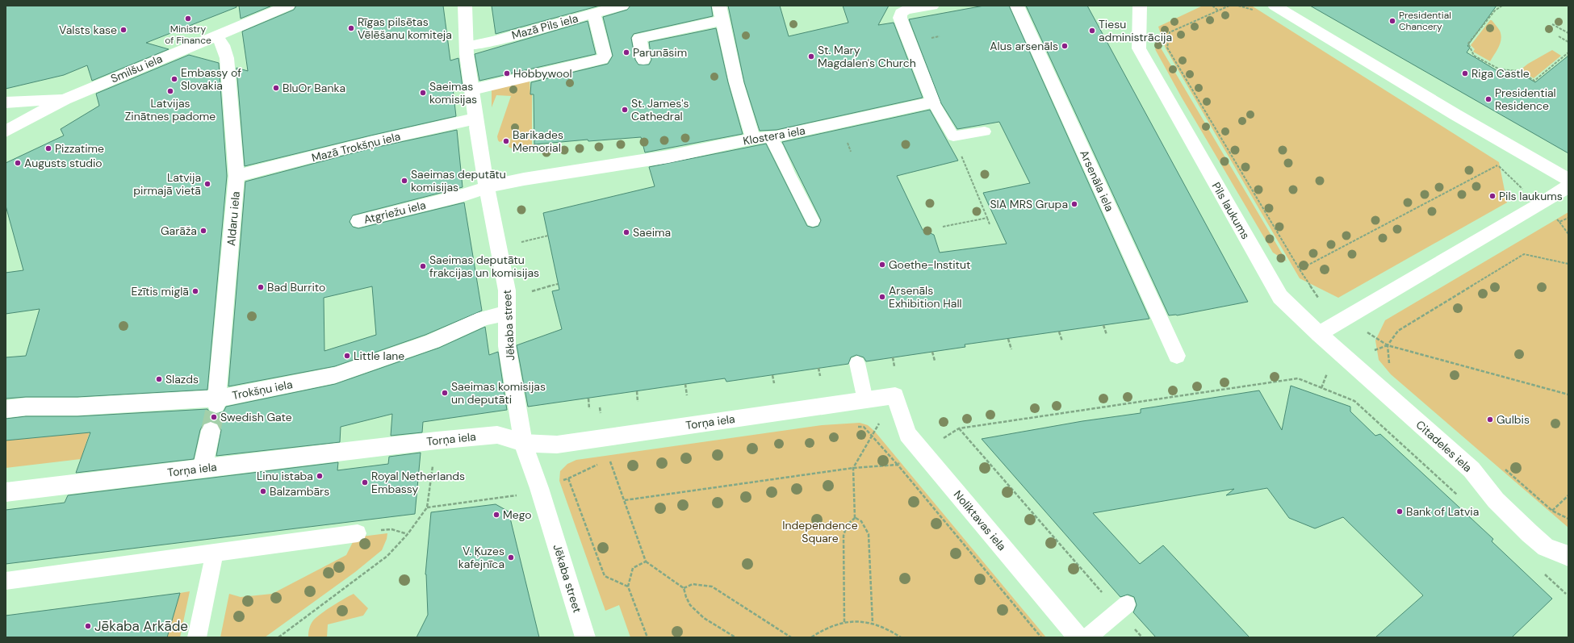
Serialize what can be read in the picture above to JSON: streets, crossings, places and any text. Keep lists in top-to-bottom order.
{
  "streets": {
    "street": [
      "Mazā Pils iela",
      "Smilšu iela",
      "Klostera iela",
      "Mazā Trokšņu iela",
      "Arsenāla iela",
      "Pils laukums",
      "Atgriežu iela",
      "Aldaru iela",
      "Jēkaba street",
      "Trokšņu iela",
      "Torņa iela",
      "Citadeles iela",
      "Noliktavas iela"
    ]
  },
  "crossings": [
    ["Mazā Pils iela", "Jēkaba street"],
    ["Smilšu iela", "Aldaru iela"],
    ["Klostera iela", "Atgriežu iela"],
    ["Klostera iela", "Jēkaba street"],
    ["Mazā Trokšņu iela", "Aldaru iela"],
    ["Mazā Trokšņu iela", "Jēkaba street"],
    ["Pils laukums", "Citadeles iela"],
    ["Atgriežu iela", "Jēkaba street"],
    ["Aldaru iela", "Trokšņu iela"],
    ["Jēkaba street", "Trokšņu iela"],
    ["Jēkaba street", "Torņa iela"],
    ["Torņa iela", "Noliktavas iela"]
  ],
  "parks": ["Independence Square"],
  "places": [
    "Ministry of Finance",
    "Presidential Chancery",
    "Rīgas pilsētas Vēlēšanu komiteja",
    "Valsts kase",
    "Tiesu administrācija",
    "Alus arsenāls",
    "Parunāsim",
    "St. Mary Magdalen's Church",
    "Hobbywool",
    "Riga Castle",
    "Embassy of Slovakia",
    "BluOr Banka",
    "Latvijas Zinātnes padome",
    "Saeimas komisijas",
    "Presidential Residence",
    "St. James's Cathedral",
    "Barikades Memorial",
    "Pizzatime",
    "Augusts studio",
    "Saeimas deputātu komisijas",
    "Latvija pirmajā vietā",
    "Pils laukums",
    "SIA MRS Grupa",
    "Garāža",
    "Saeima",
    "Goethe-Institut",
    "Saeimas deputātu frakcijas un komisijas",
    "Bad Burrito",
    "Ezītis miglā",
    "Arsenāls Exhibition Hall",
    "Little lane",
    "Slazds",
    "Saeimas komisijas un deputāti",
    "Swedish Gate",
    "Gulbis",
    "Linu istaba",
    "Royal Netherlands Embassy",
    "Balzambārs",
    "Bank of Latvia",
    "Mego",
    "V. Ķuzes kafejnīca",
    "Jēkaba Arkāde"
  ]
}
